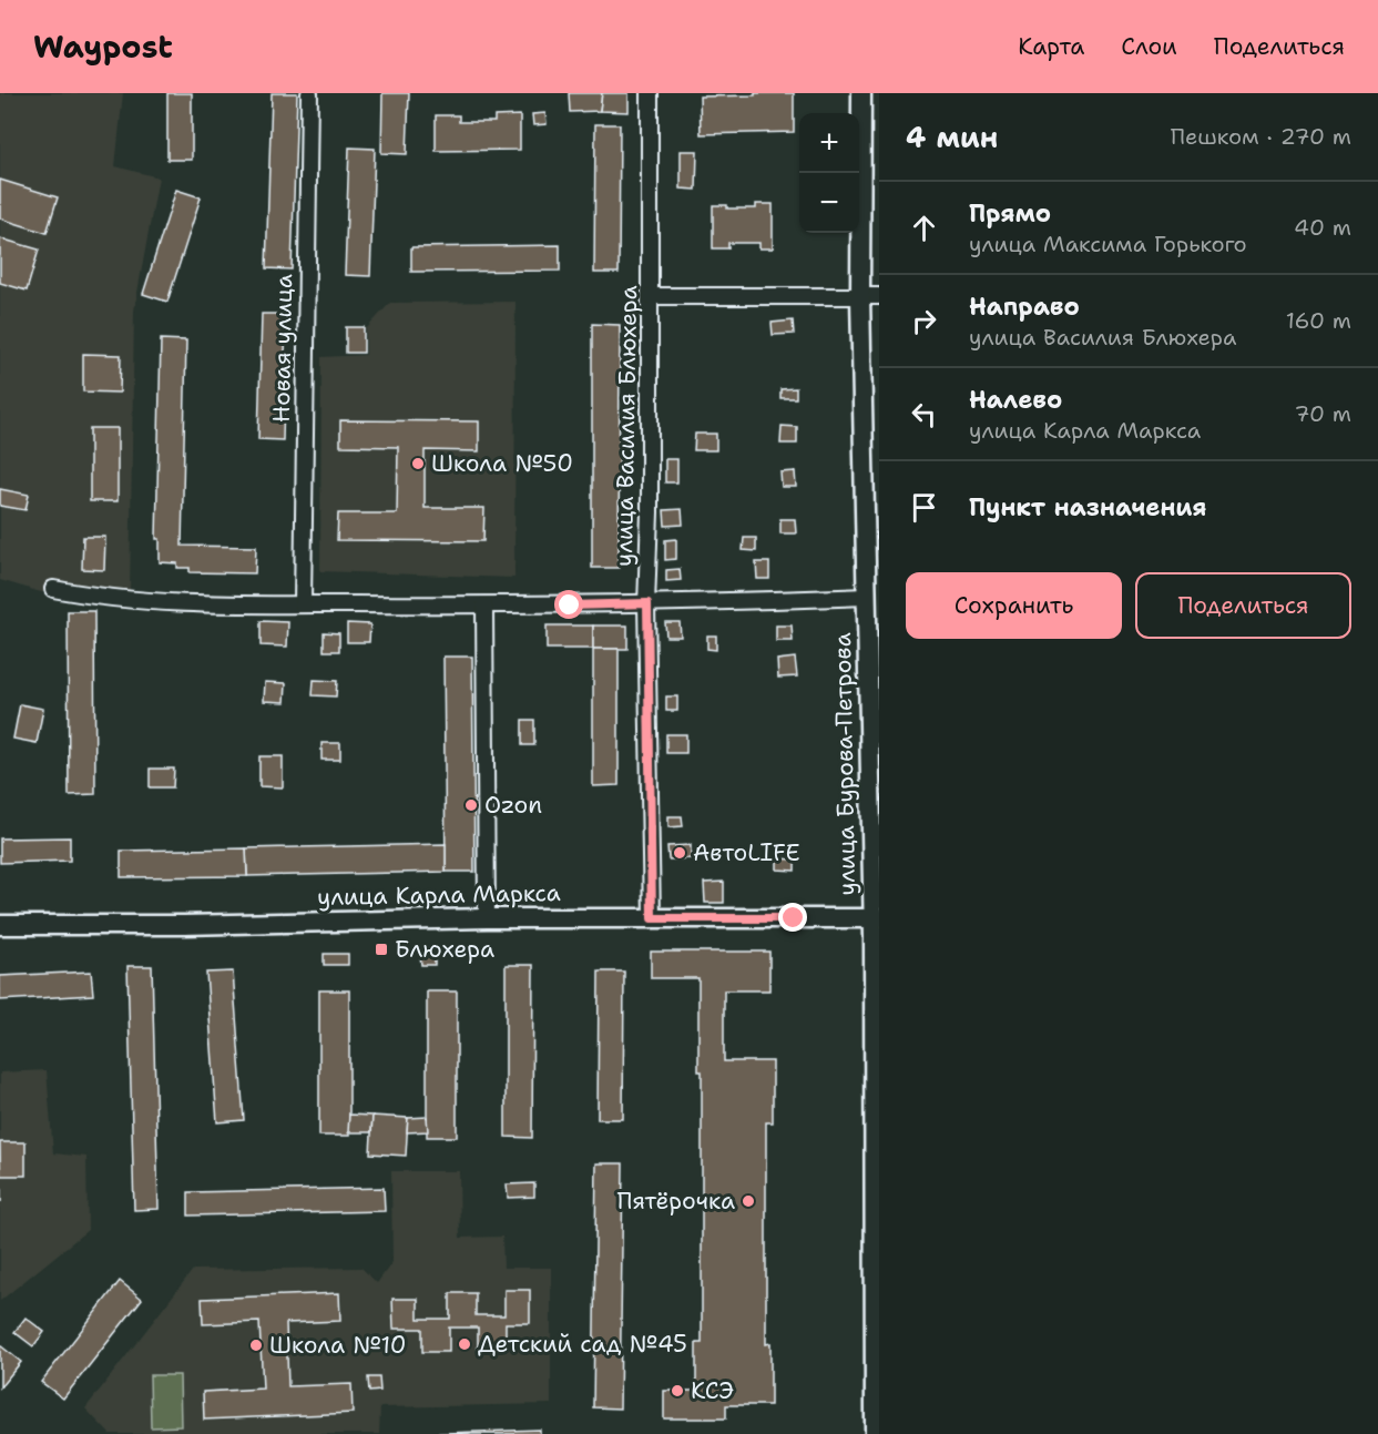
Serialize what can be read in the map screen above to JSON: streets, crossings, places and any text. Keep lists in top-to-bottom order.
{
  "streets": {
    "main road": ["улица Бурова-Петрова", "улица Карла Маркса"],
    "street": ["Новая улица", "улица Василия Блюхера"]
  },
  "crossings": [
    ["улица Василия Блюхера", "улица Карла Маркса"],
    ["улица Бурова-Петрова", "улица Карла Маркса"]
  ],
  "places": {
    "other": [
      "Школа №50",
      "Ozon",
      "АвтоLIFE",
      "Пятёрочка",
      "Детский сад №45",
      "Школа №10",
      "КСЭ"
    ],
    "transit": ["Блюхера"]
  },
  "page": {
    "header": "Waypost",
    "nav": ["Карта", "Слои", "Поделиться"],
    "heading": ["4 мин", "Пешком · 270 m"],
    "map_buttons": ["+", "−"],
    "list": [
      ["Прямо", "улица Максима Горького", "40 m"],
      ["Направо", "улица Василия Блюхера", "160 m"],
      ["Налево", "улица Карла Маркса", "70 m"],
      "Пункт назначения"
    ],
    "buttons": ["Сохранить", "Поделиться"]
  }
}
